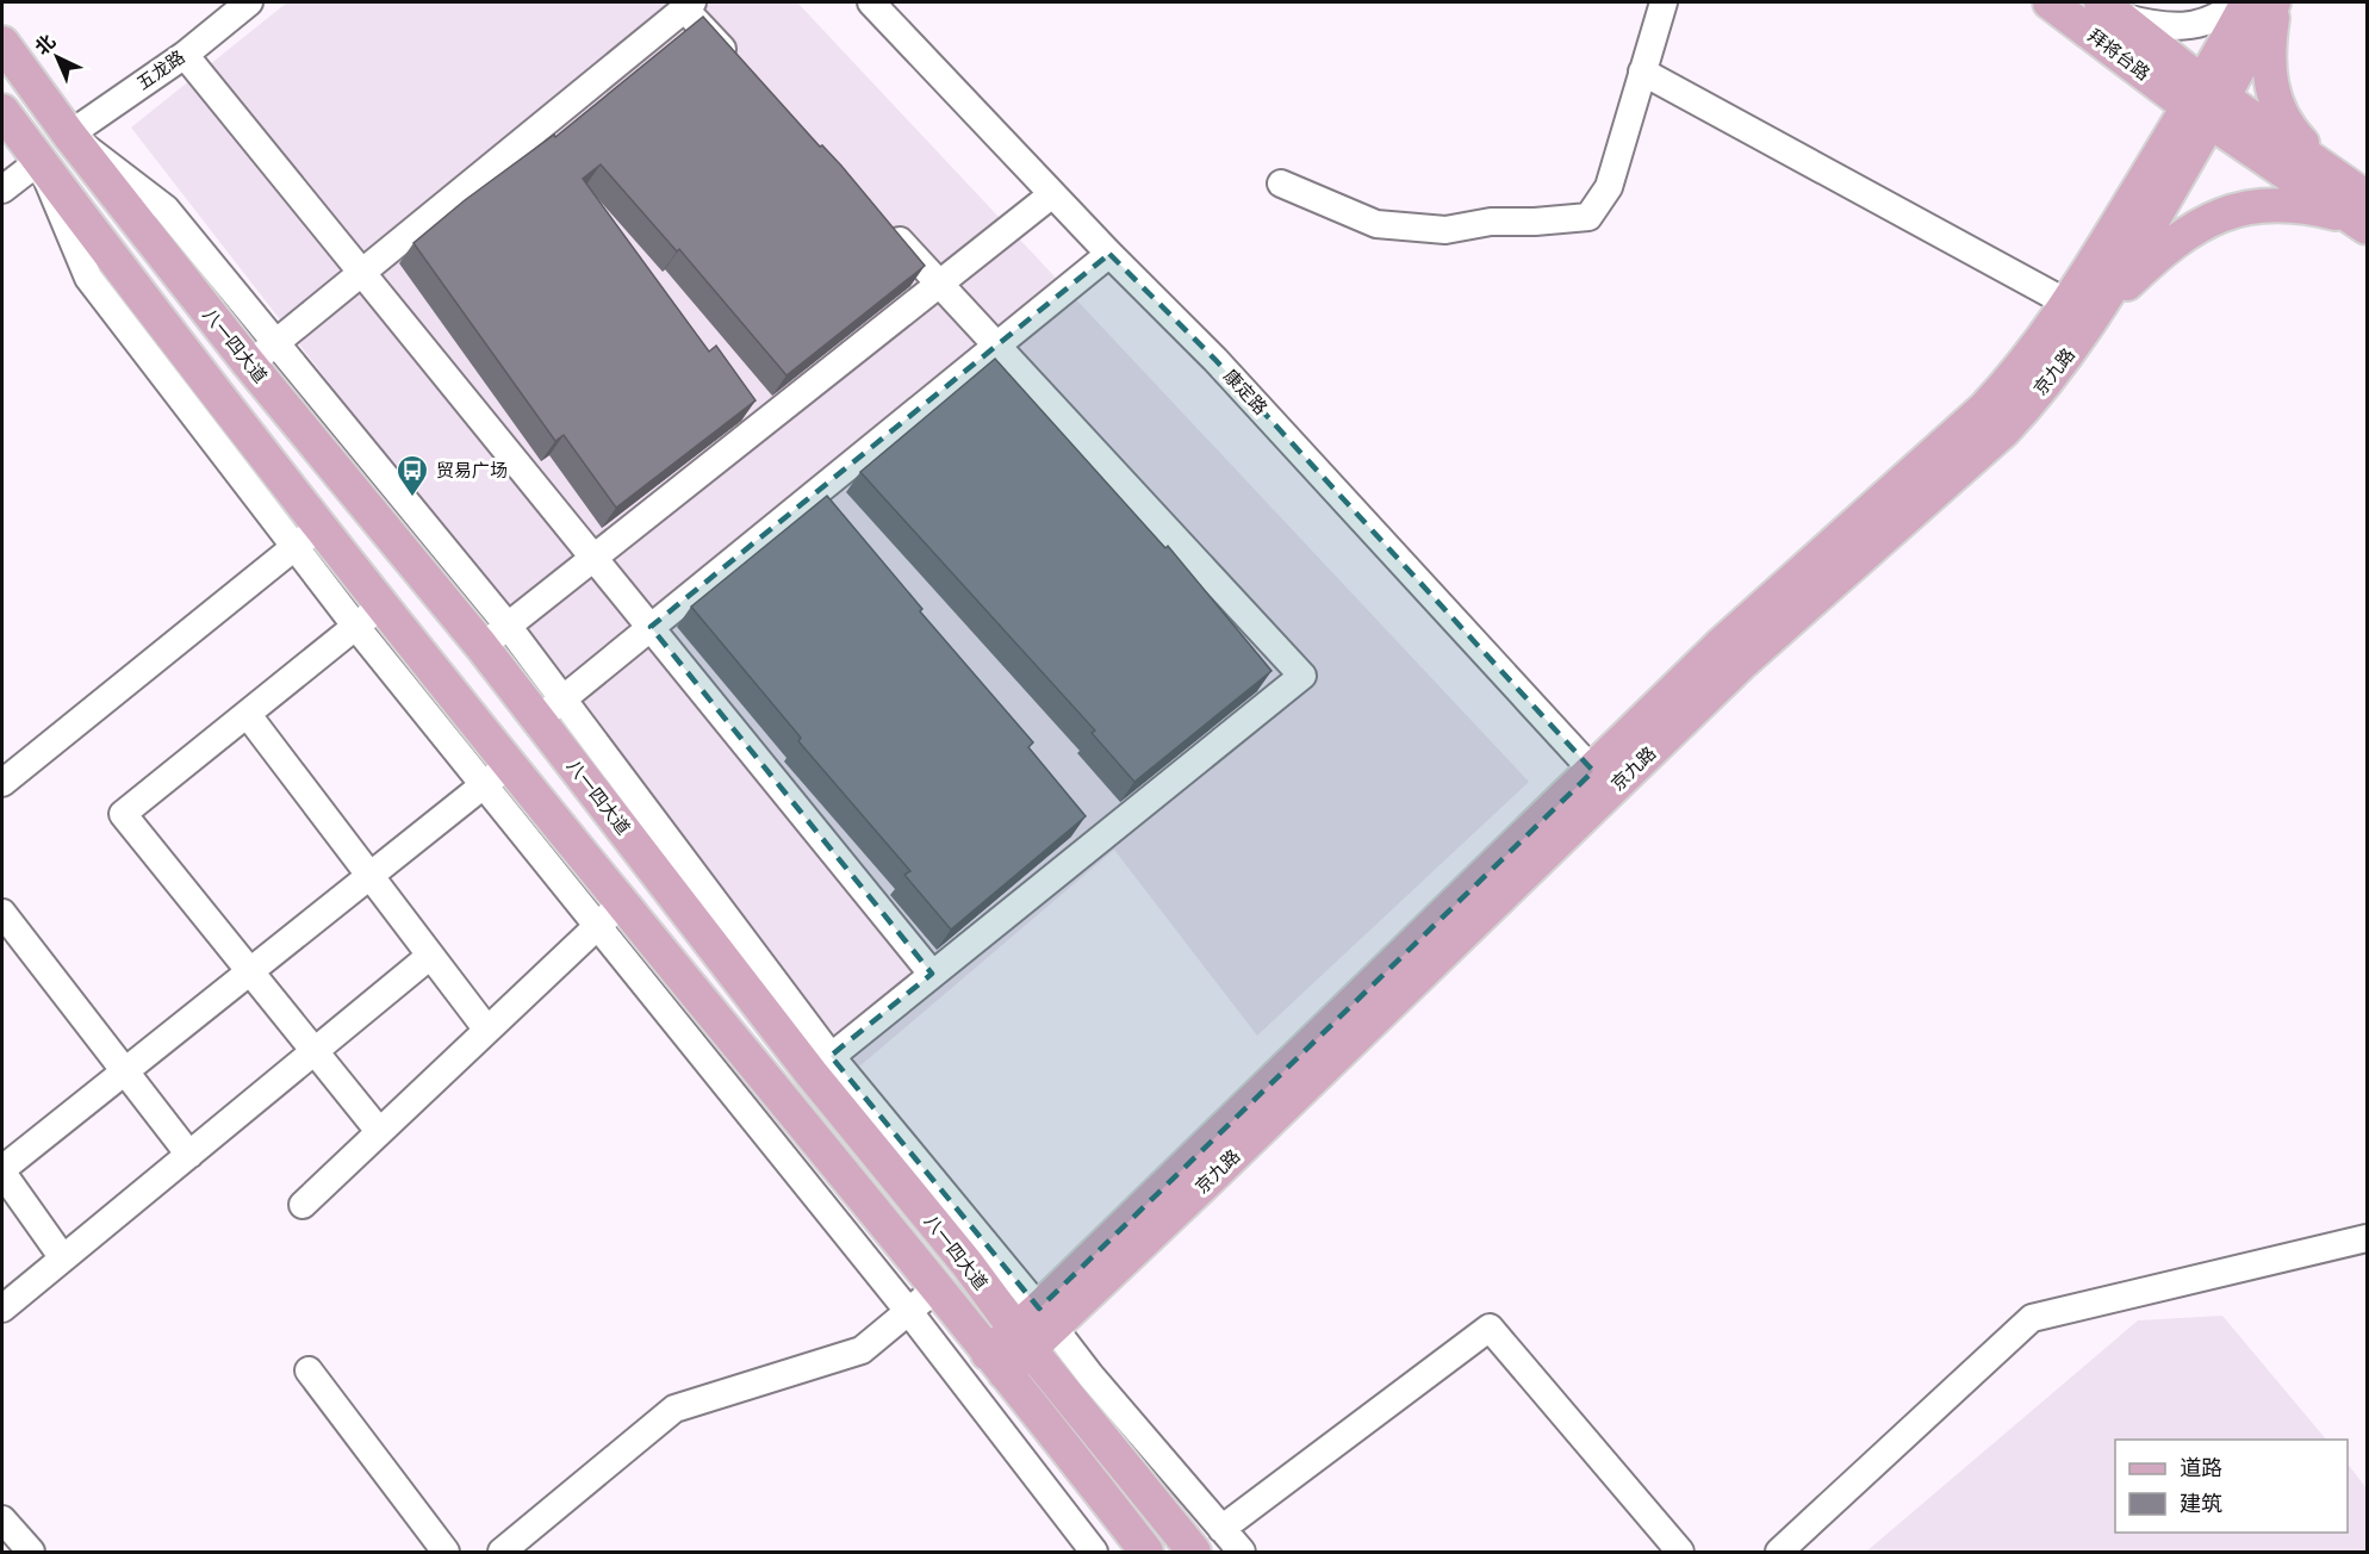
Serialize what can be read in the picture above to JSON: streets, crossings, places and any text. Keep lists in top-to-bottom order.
{
  "streets": {
    "main road": ["拜将台路", "八一四大道", "京九路"],
    "street": ["五龙路", "康定路"]
  },
  "crossings": [
    ["拜将台路", "京九路"],
    ["五龙路", "八一四大道"],
    ["八一四大道", "京九路"],
    ["京九路", "康定路"]
  ],
  "places": {
    "bus stop": ["贸易广场"]
  },
  "legend": ["道路", "建筑"],
  "north": "top left"
}
